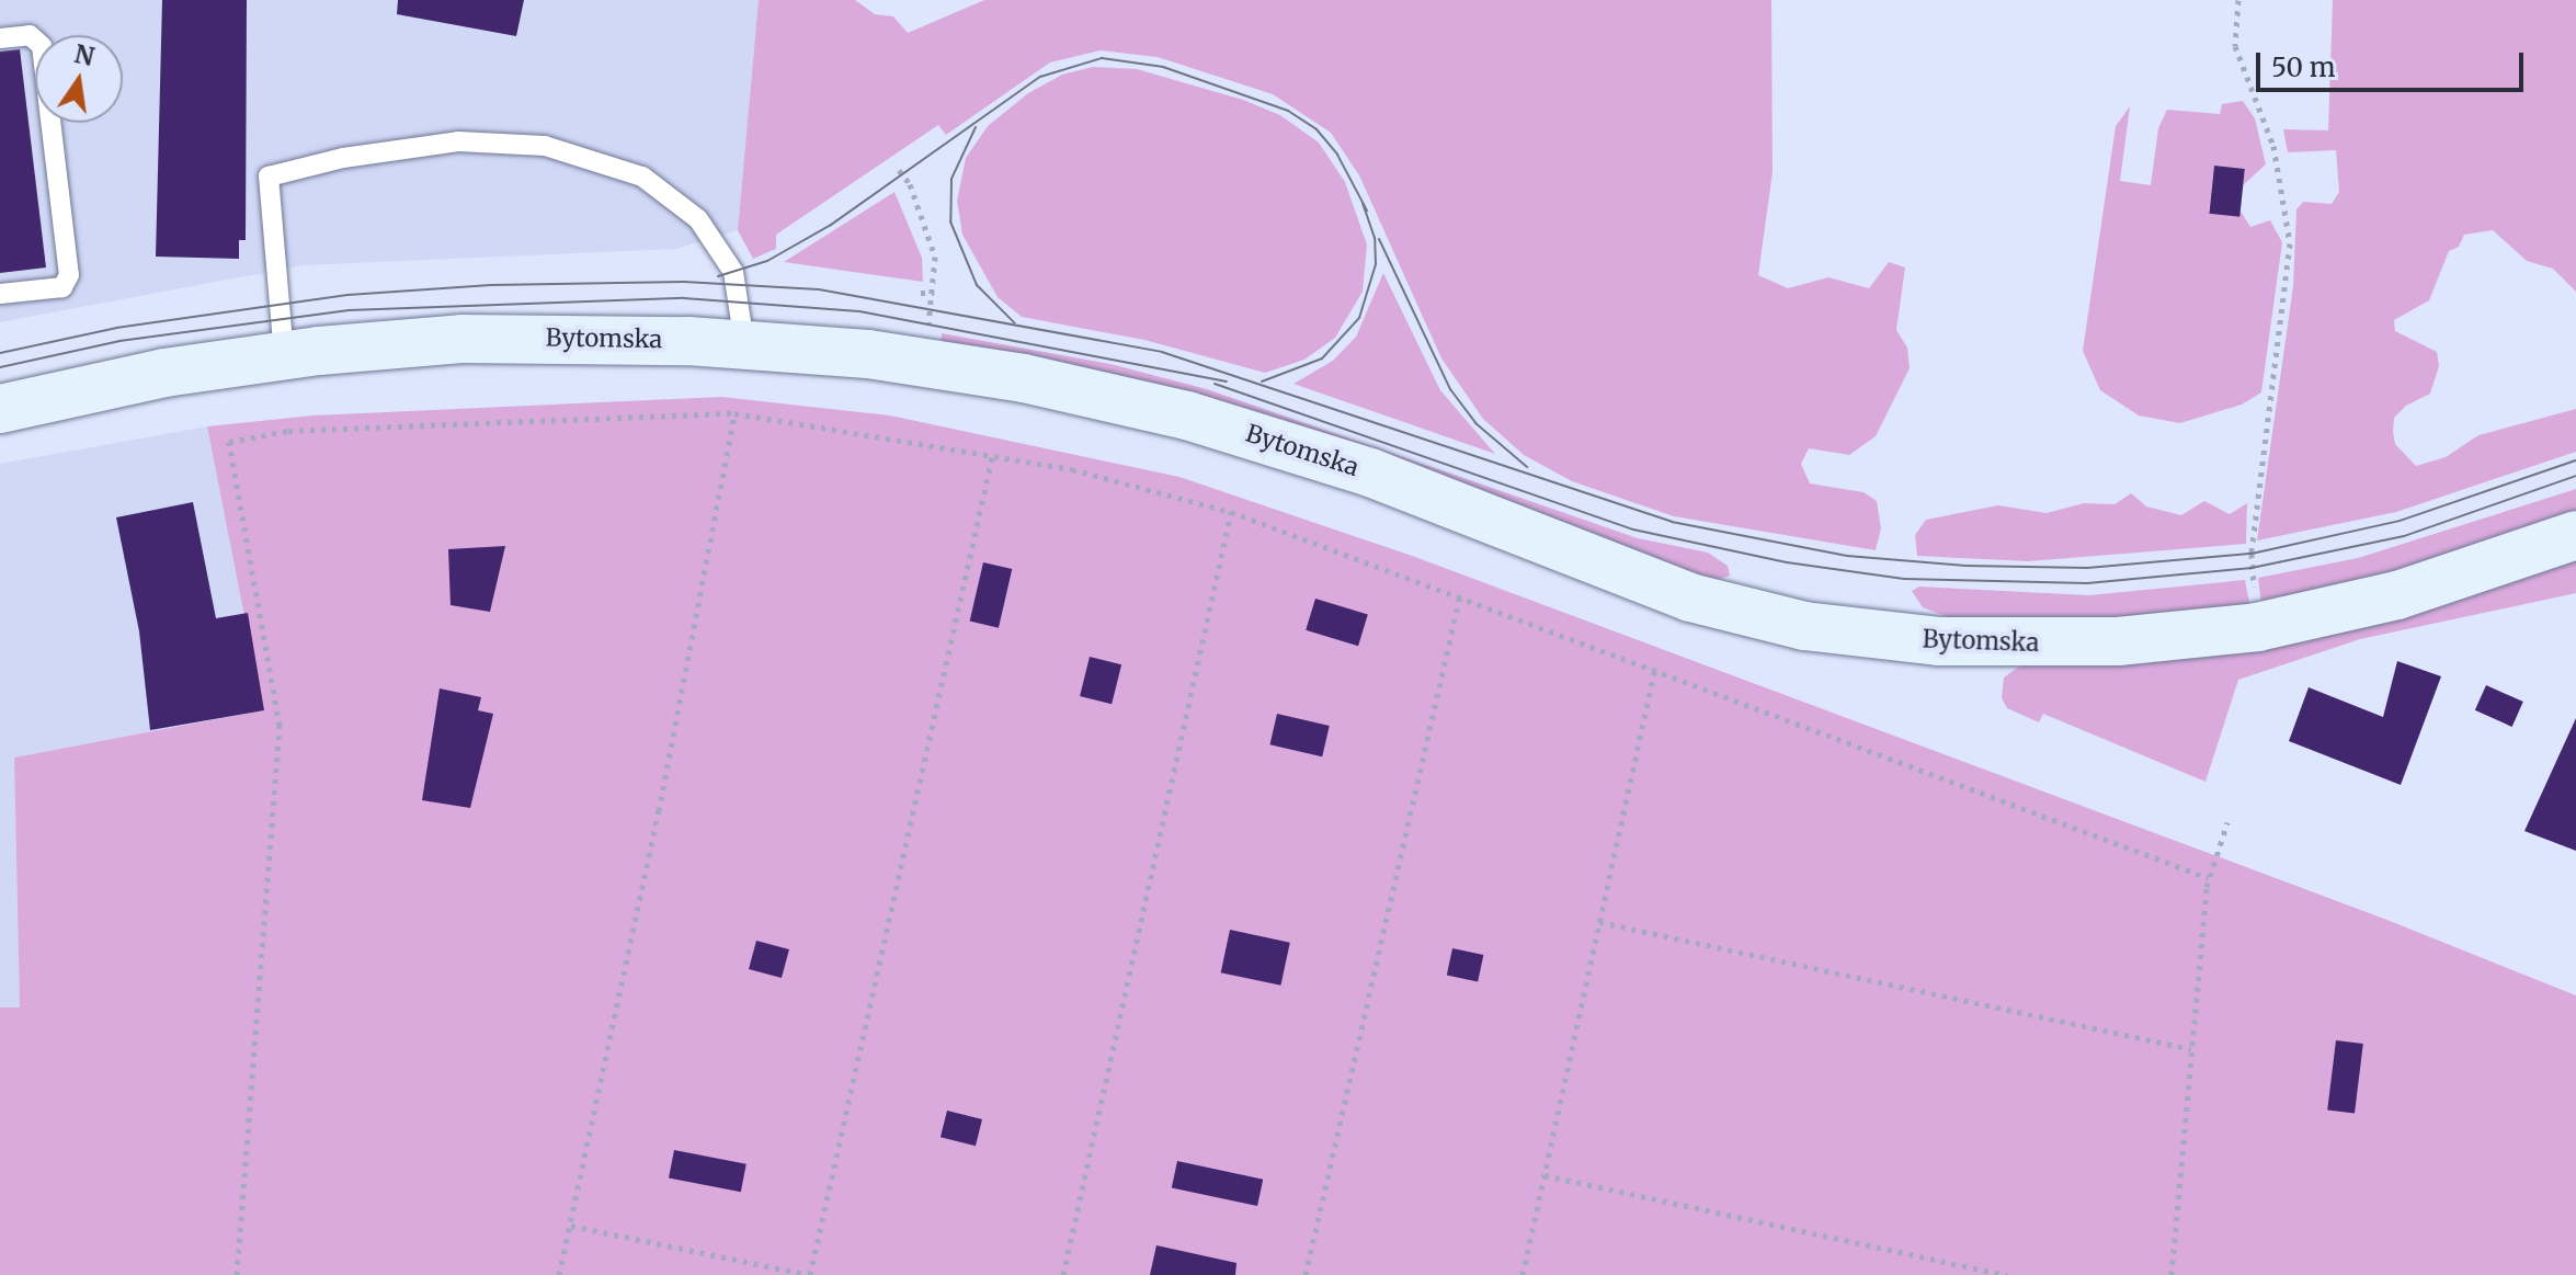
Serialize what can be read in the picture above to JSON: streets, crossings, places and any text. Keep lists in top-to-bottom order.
{
  "streets": {
    "street": ["Bytomska"]
  },
  "scale_bar": "50 m",
  "north": "top"
}
